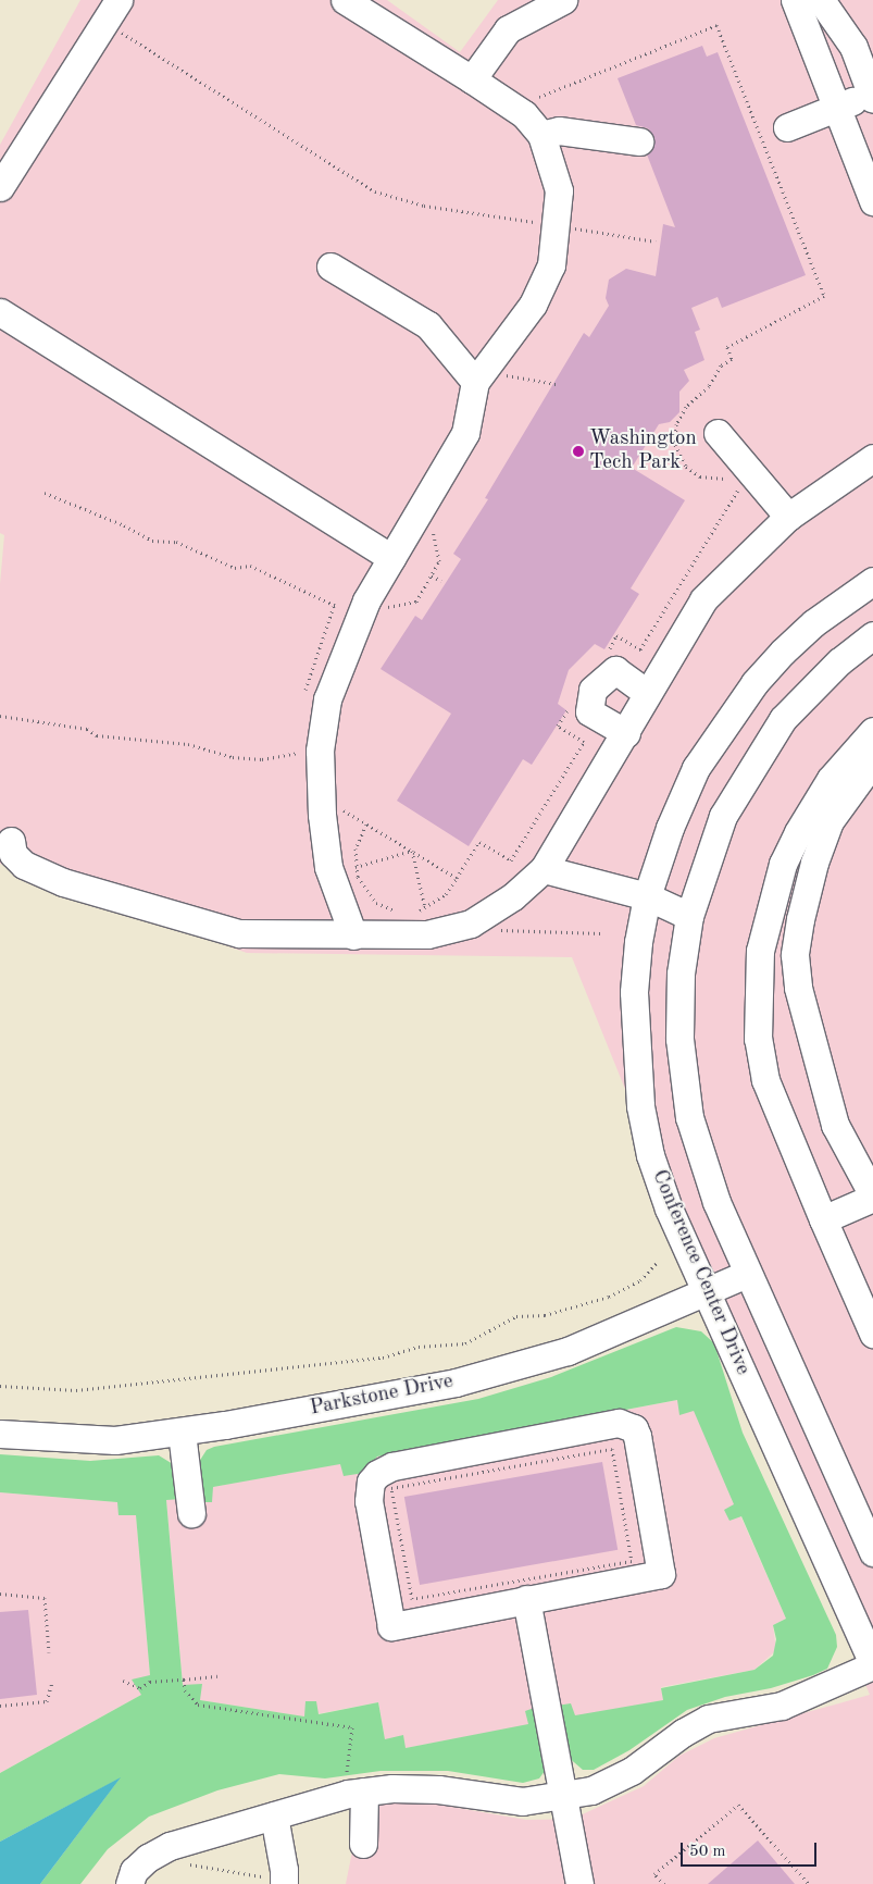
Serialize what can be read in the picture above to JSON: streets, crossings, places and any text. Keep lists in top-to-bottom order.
{
  "streets": {
    "street": ["Conference Center Drive", "Parkstone Drive"]
  },
  "crossings": [
    ["Conference Center Drive", "Parkstone Drive"]
  ],
  "places": ["Washington Tech Park"],
  "scale_bar": "50 m"
}
